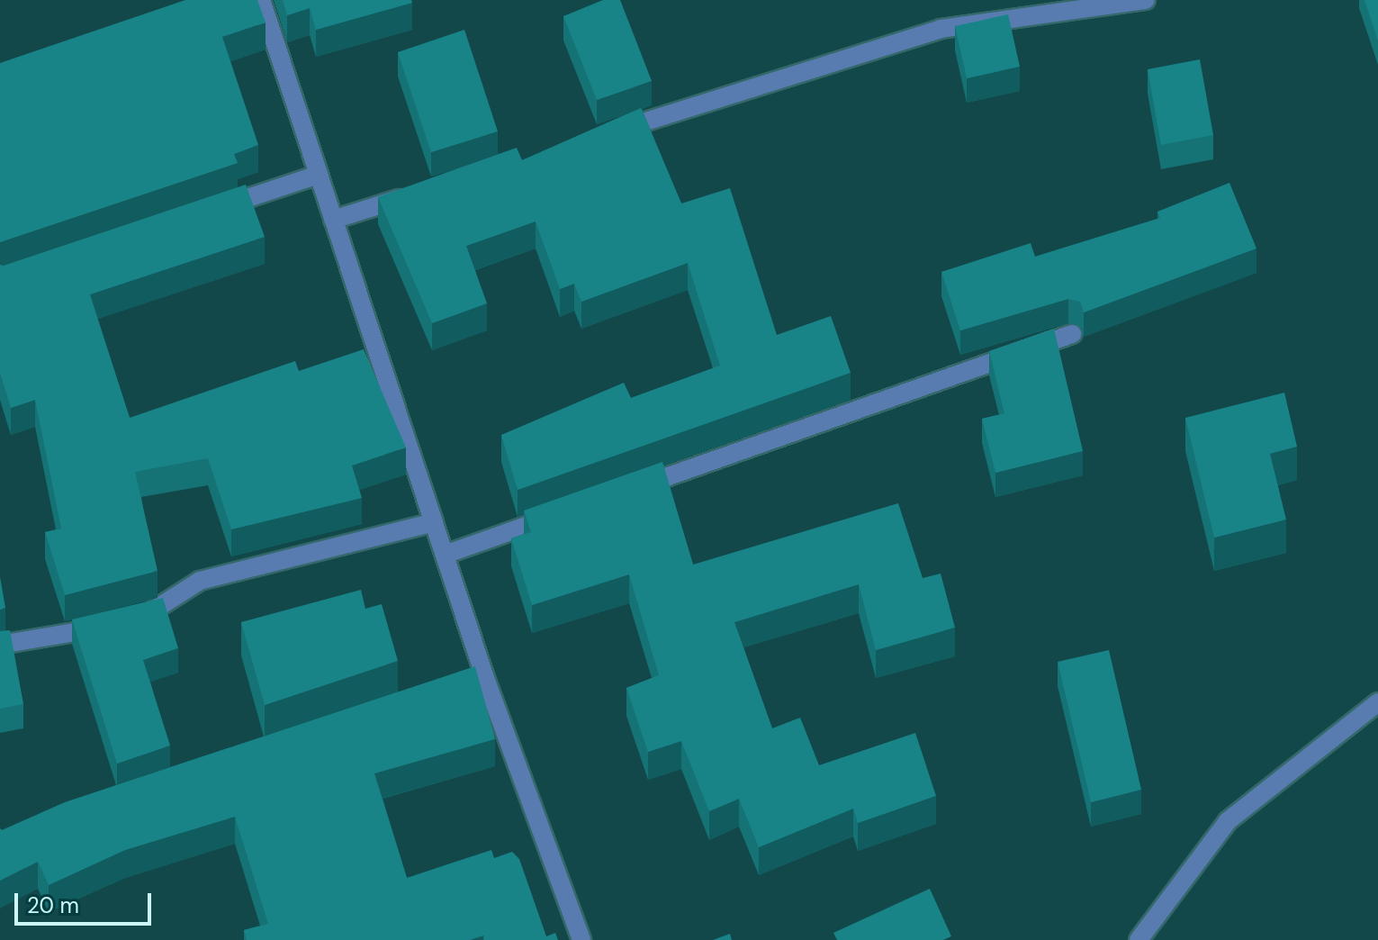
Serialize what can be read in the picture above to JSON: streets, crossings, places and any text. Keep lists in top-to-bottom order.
{
  "scale_bar": "20 m"
}
